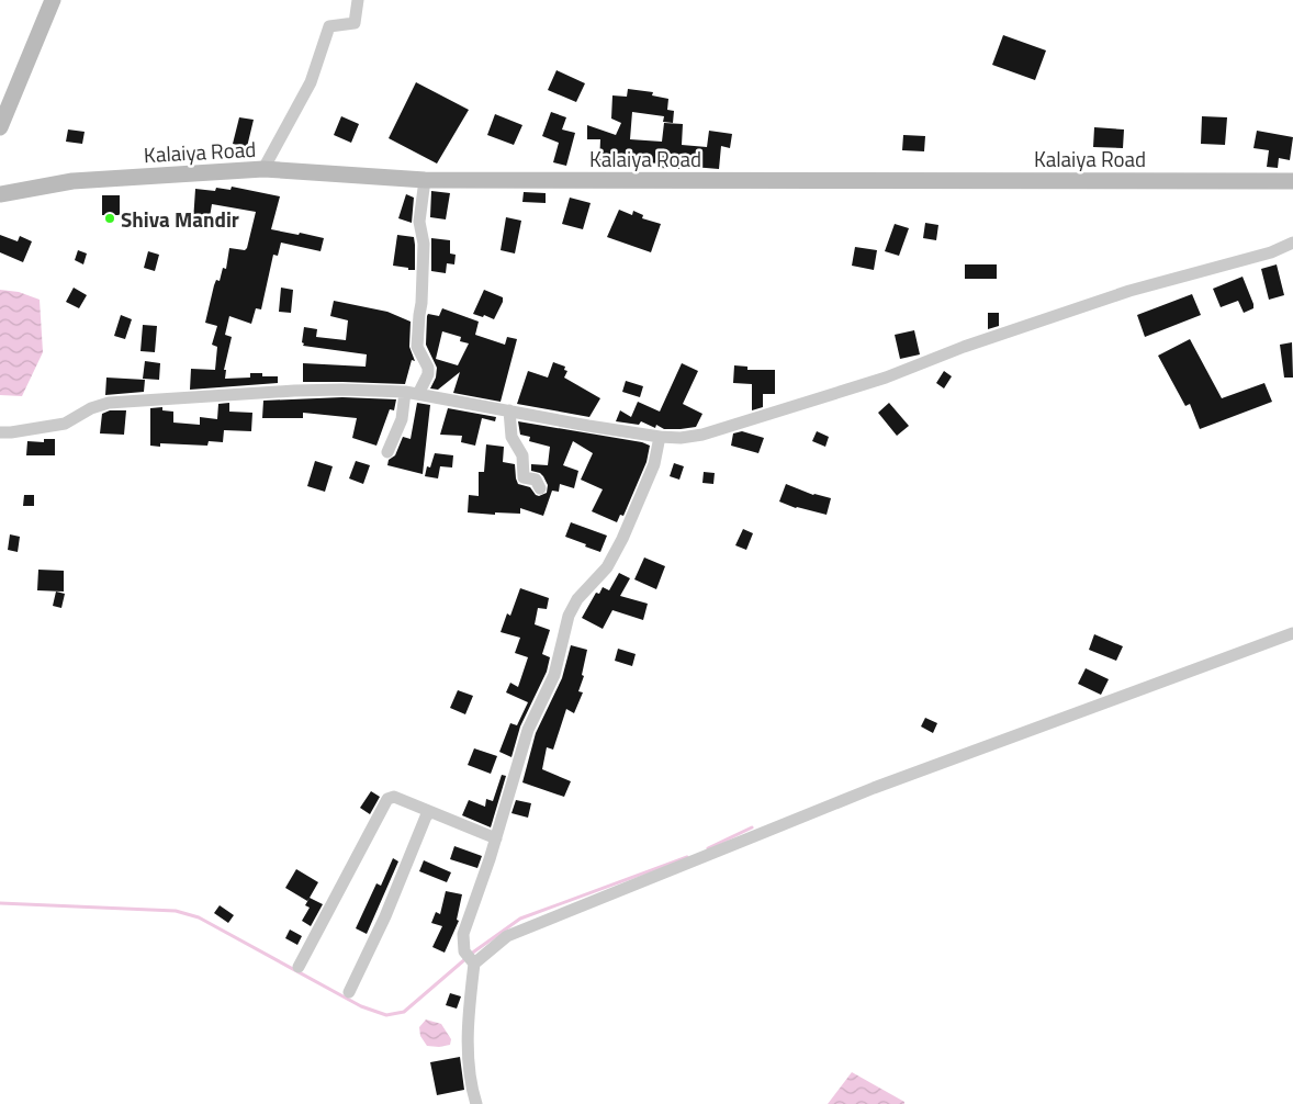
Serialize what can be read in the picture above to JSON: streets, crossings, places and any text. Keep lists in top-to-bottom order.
{
  "streets": {
    "main road": ["Kalaiya Road"]
  },
  "places": ["Shiva Mandir"]
}
